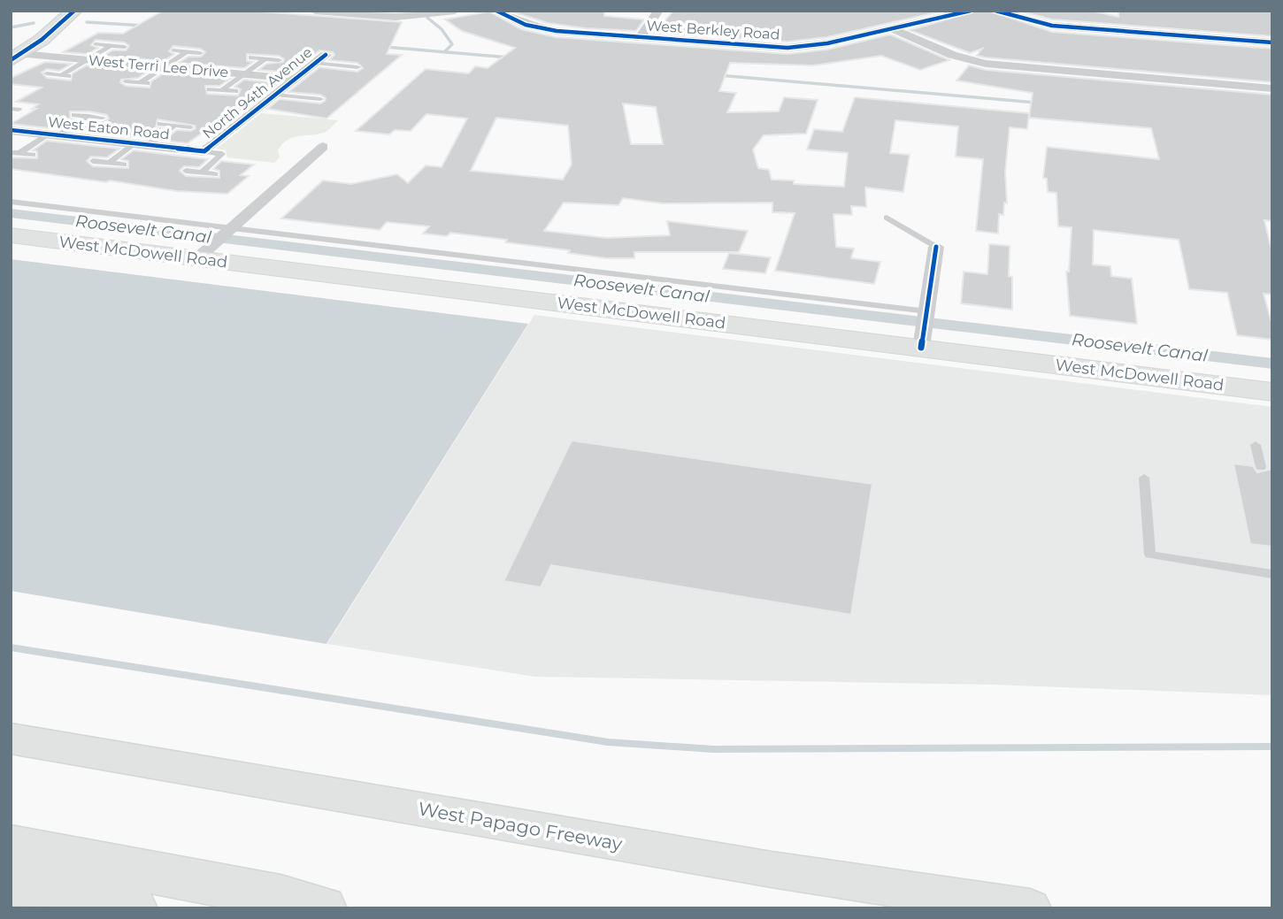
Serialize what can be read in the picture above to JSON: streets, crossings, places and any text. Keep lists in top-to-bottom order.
{
  "streets": {
    "main road": ["West McDowell Road", "West Papago Freeway"],
    "street": [
      "West Berkley Road",
      "West Terri Lee Drive",
      "North 94th Avenue",
      "West Eaton Road"
    ]
  },
  "crossings": [
    ["West Terri Lee Drive", "North 94th Avenue"],
    ["North 94th Avenue", "West Eaton Road"]
  ],
  "water": ["Roosevelt Canal"]
}
